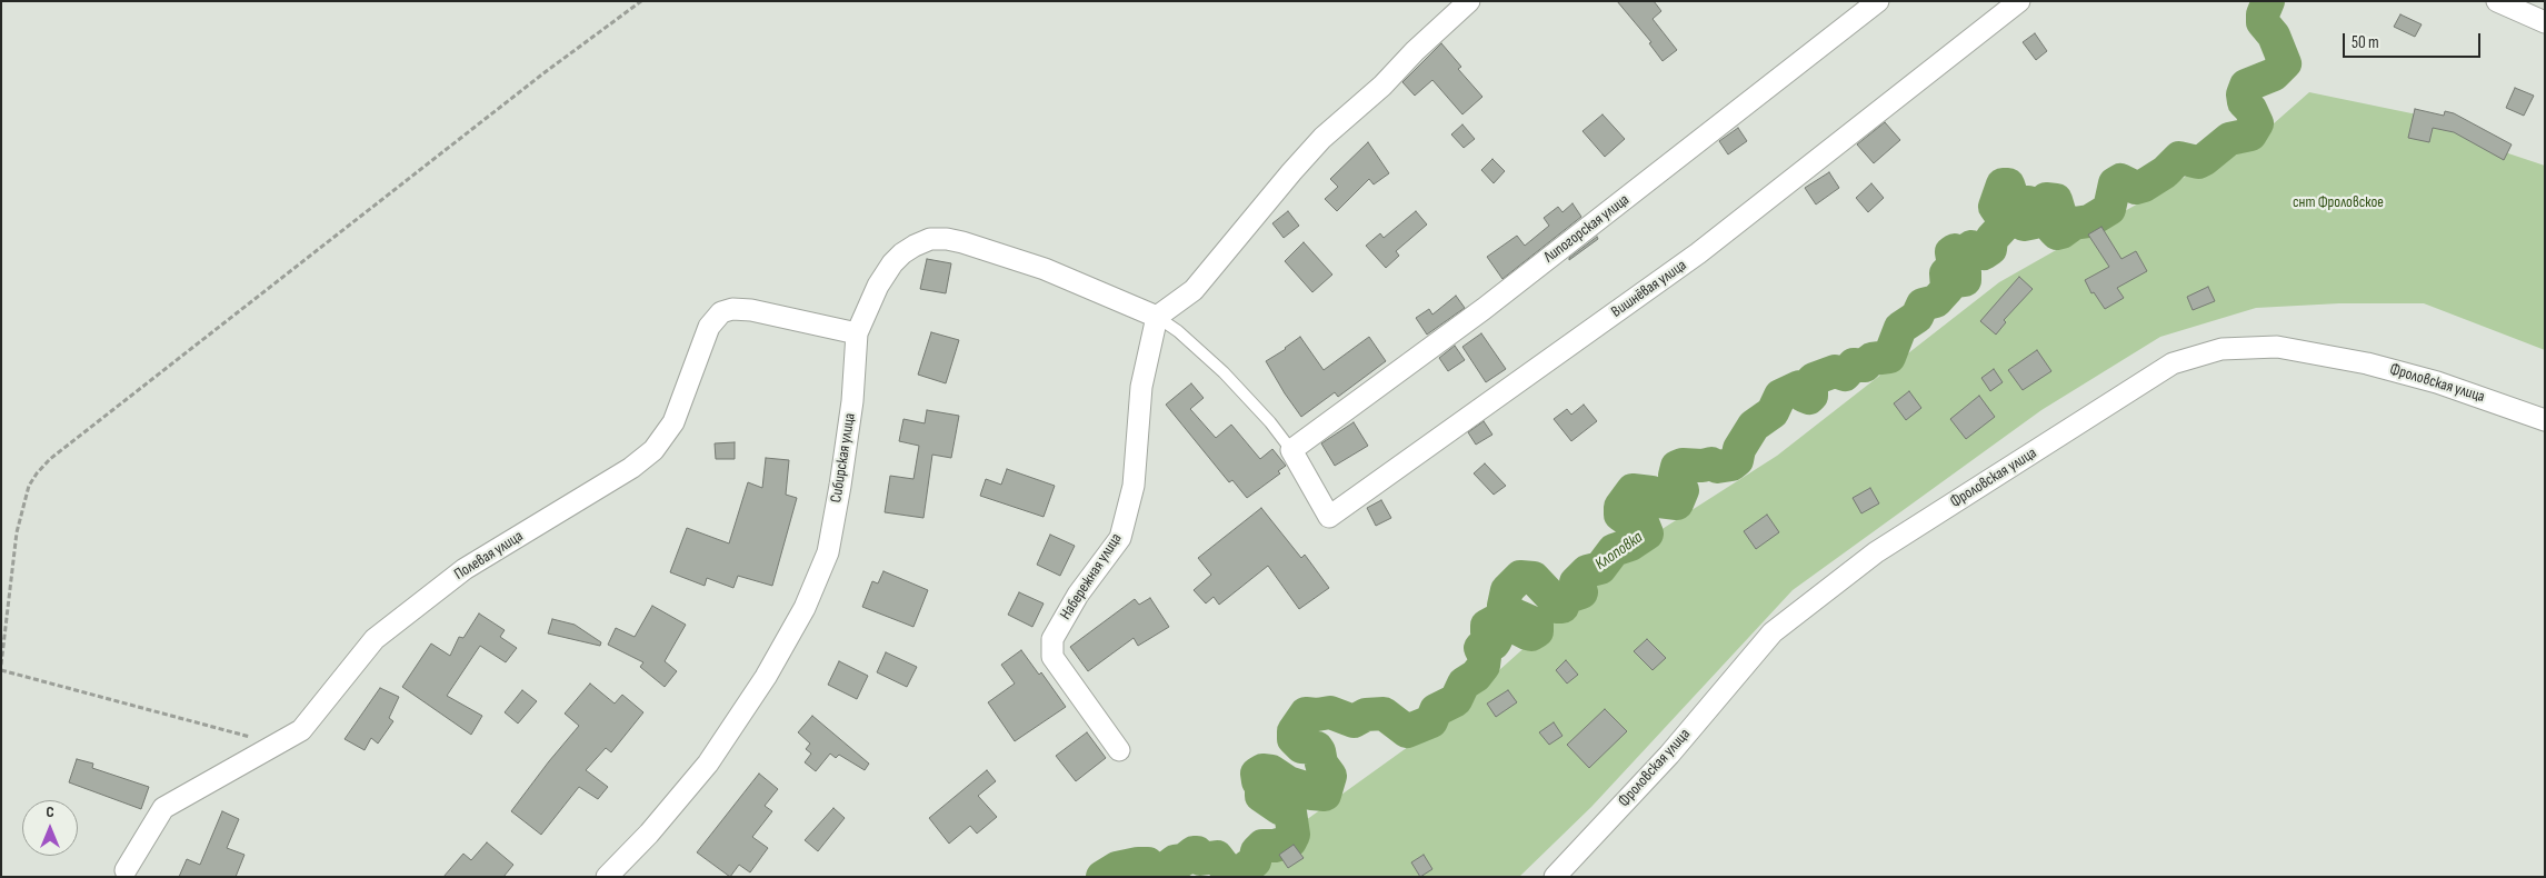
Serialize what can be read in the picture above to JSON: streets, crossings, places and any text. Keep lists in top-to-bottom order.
{
  "streets": {
    "street": [
      "Липогорская улица",
      "Вишнёвая улица",
      "Фроловская улица",
      "Сибирская улица",
      "Полевая улица",
      "Набережная улица"
    ]
  },
  "crossings": [
    ["Липогорская улица", "Вишнёвая улица"],
    ["Сибирская улица", "Полевая улица"],
    ["Сибирская улица", "Набережная улица"]
  ],
  "water": ["Клоповка"],
  "parks": ["снт Фроловское"],
  "scale_bar": "50 m",
  "north": "top"
}
